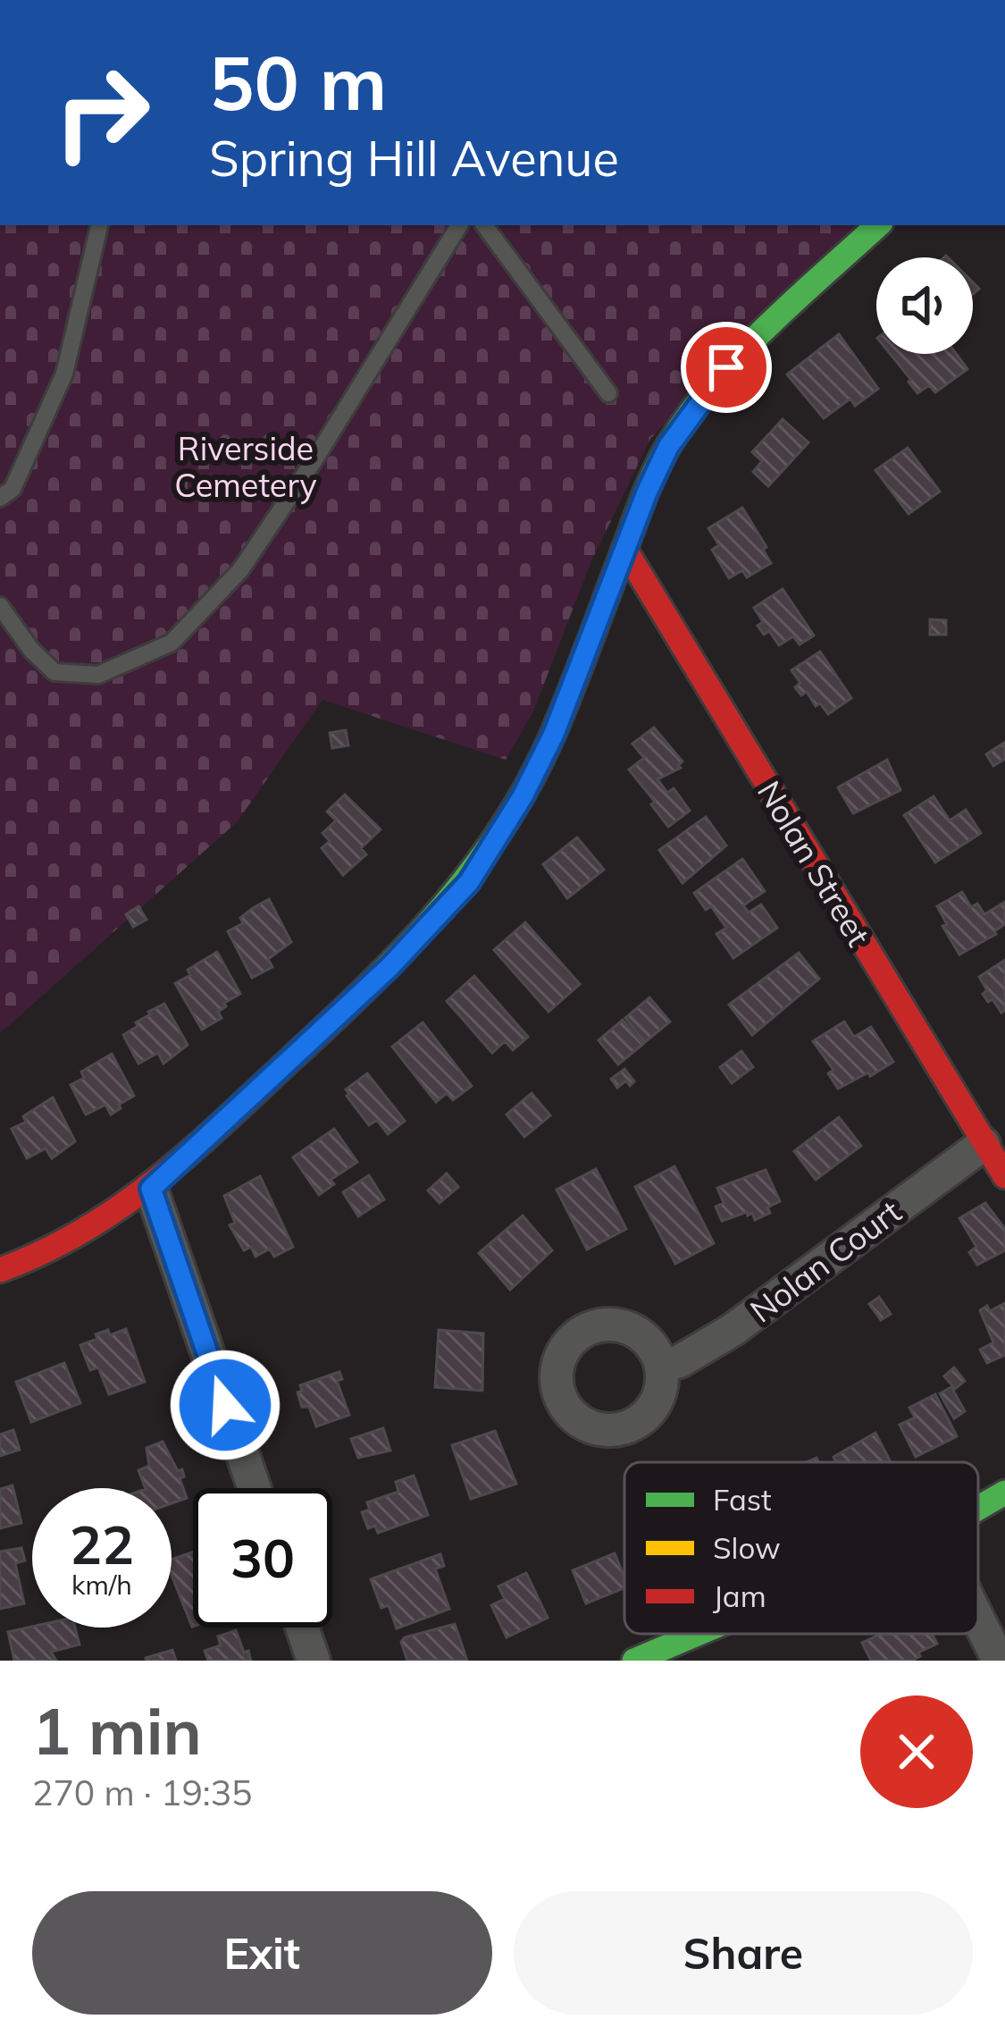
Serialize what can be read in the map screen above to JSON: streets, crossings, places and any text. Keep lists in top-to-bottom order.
{
  "streets": {
    "street": ["Nolan Street", "Nolan Court"]
  },
  "crossings": [
    ["Nolan Street", "Nolan Court"]
  ],
  "parks": ["Riverside Cemetery"],
  "legend": ["Fast", "Slow", "Jam"],
  "page": {
    "turn": ["50 m", "Spring Hill Avenue"],
    "speed": "22 km/h",
    "limit": "30",
    "heading": ["1 min", "270 m · 19:35"],
    "buttons": ["Exit", "Share"]
  }
}
